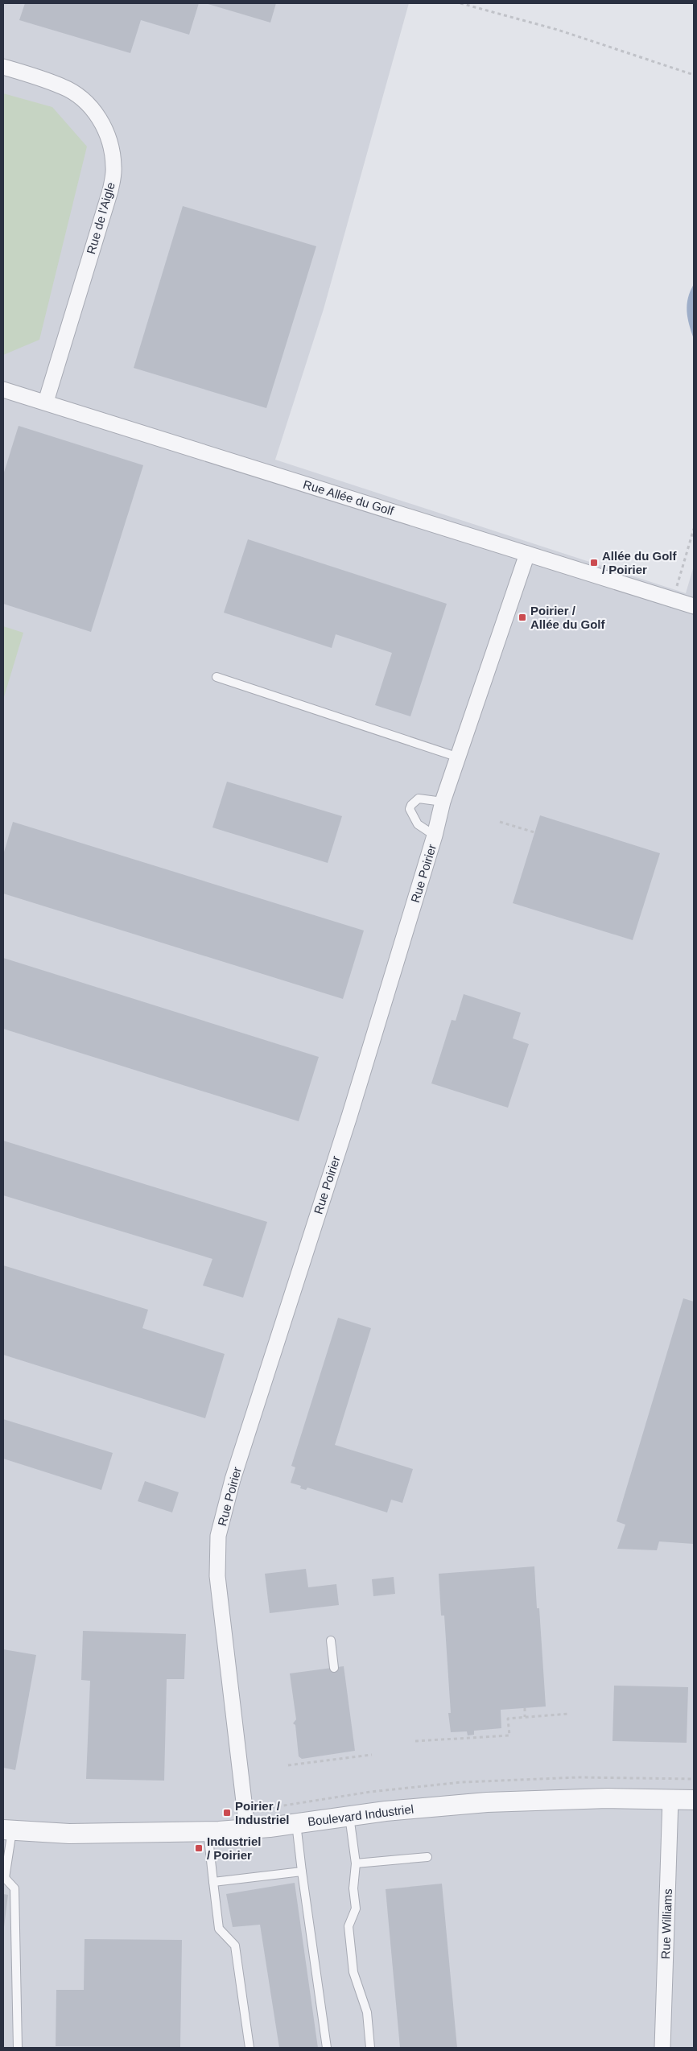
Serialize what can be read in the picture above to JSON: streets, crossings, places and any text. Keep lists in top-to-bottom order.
{
  "streets": {
    "street": [
      "Rue de l'Aigle",
      "Rue Allée du Golf",
      "Rue Poirier",
      "Boulevard Industriel",
      "Rue Williams"
    ]
  },
  "crossings": [
    ["Rue de l'Aigle", "Rue Allée du Golf"],
    ["Rue Allée du Golf", "Rue Poirier"],
    ["Rue Poirier", "Boulevard Industriel"],
    ["Boulevard Industriel", "Rue Williams"]
  ],
  "places": {
    "transit": [
      "Allée du Golf / Poirier",
      "Poirier / Allée du Golf",
      "Poirier / Industriel",
      "Industriel / Poirier"
    ]
  }
}
